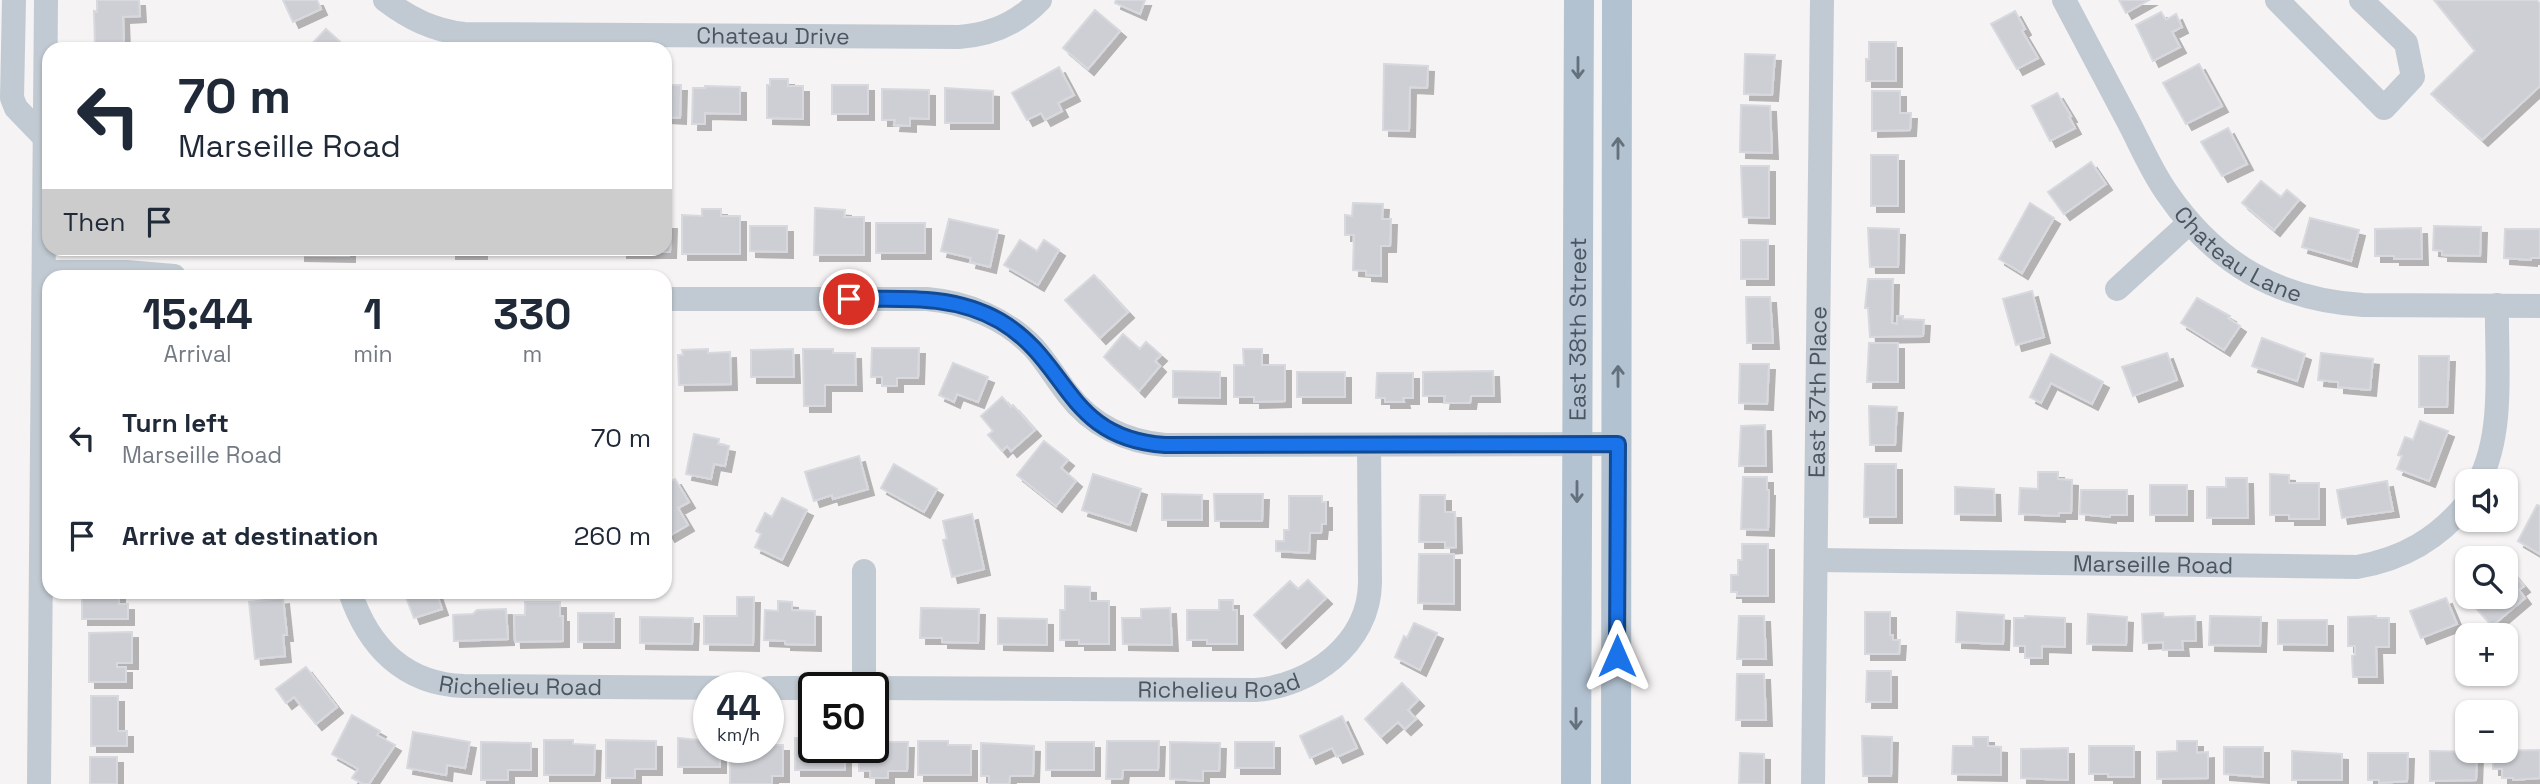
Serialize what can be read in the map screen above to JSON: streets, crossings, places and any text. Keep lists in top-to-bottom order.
{
  "streets": {
    "main road": ["East 38th Street"],
    "street": [
      "Chateau Drive",
      "Chateau Lane",
      "East 37th Place",
      "Marseille Road",
      "Richelieu Road"
    ]
  },
  "crossings": [
    ["East 37th Place", "Marseille Road"]
  ],
  "page": {
    "turn": ["70 m", "Marseille Road"],
    "then": "Then",
    "eta": [
      "15:44",
      "Arrival",
      "1",
      "min",
      "330",
      "m"
    ],
    "list": [
      {
        "name": "Turn left",
        "note": "Marseille Road",
        "value": "70 m"
      },
      {
        "name": "Arrive at destination",
        "value": "260 m"
      }
    ],
    "map_buttons": ["+", "−"],
    "speed": "44 km/h",
    "limit": "50"
  }
}
